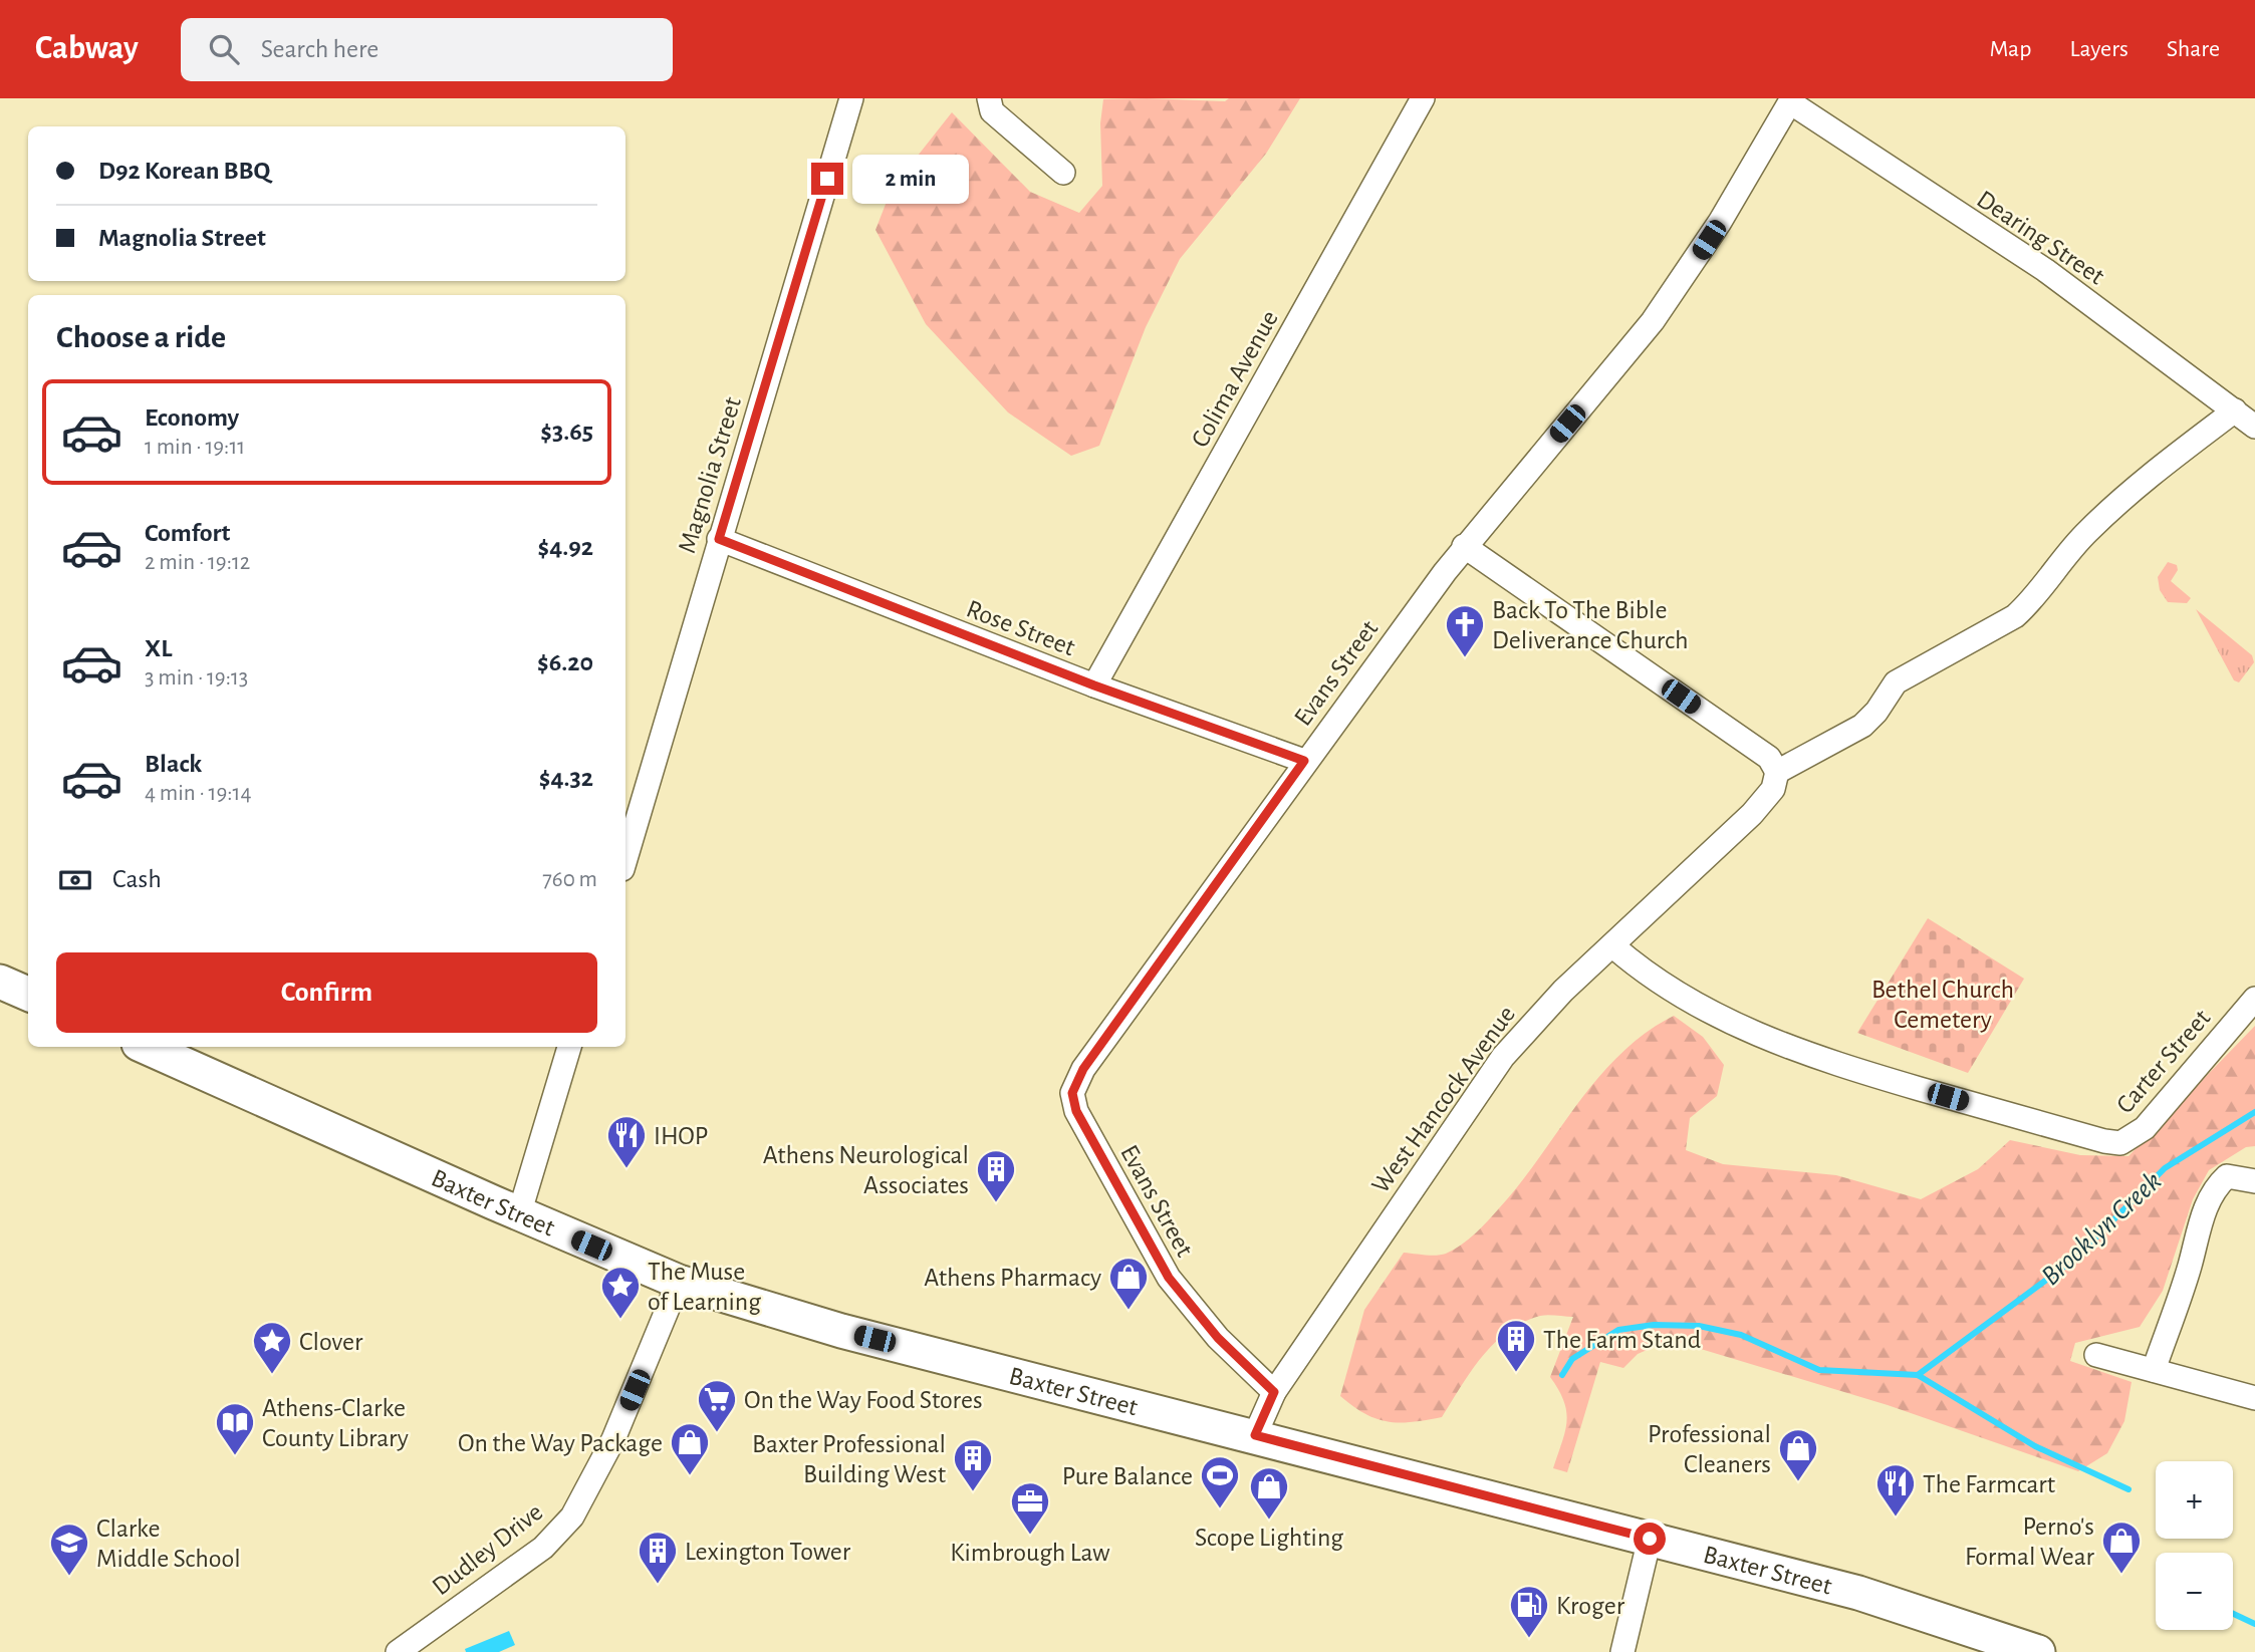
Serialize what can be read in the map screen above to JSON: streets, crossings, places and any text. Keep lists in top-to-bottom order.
{
  "streets": {
    "main road": ["Baxter Street"],
    "street": [
      "Dearing Street",
      "Colima Avenue",
      "Magnolia Street",
      "Rose Street",
      "Evans Street",
      "Carter Street",
      "West Hancock Avenue",
      "Dudley Drive"
    ]
  },
  "crossings": [
    ["Dearing Street", "Evans Street"],
    ["Colima Avenue", "Rose Street"],
    ["Magnolia Street", "Rose Street"],
    ["Rose Street", "Evans Street"],
    ["Evans Street", "West Hancock Avenue"],
    ["Carter Street", "West Hancock Avenue"],
    ["West Hancock Avenue", "Baxter Street"],
    ["Baxter Street", "Dudley Drive"]
  ],
  "water": ["Brooklyn Creek"],
  "parks": ["Bethel Church Cemetery"],
  "places": {
    "church": ["Back To The Bible Deliverance Church"],
    "restaurant": ["IHOP", "The Farmcart"],
    "building": [
      "Athens Neurological Associates",
      "The Farm Stand",
      "Baxter Professional Building West",
      "Lexington Tower"
    ],
    "shop": [
      "Athens Pharmacy",
      "On the Way Package",
      "Professional Cleaners",
      "Scope Lighting",
      "Perno's Formal Wear"
    ],
    "place": ["The Muse of Learning", "Clover"],
    "supermarket": ["On the Way Food Stores"],
    "library": ["Athens-Clarke County Library"],
    "sports": ["Pure Balance"],
    "office": ["Kimbrough Law"],
    "school or university": ["Clarke Middle School"],
    "fuel station": ["Kroger"]
  },
  "page": {
    "header": "Cabway",
    "search": "Search here",
    "nav": ["Map", "Layers", "Share"],
    "banner": ["D92 Korean BBQ", "Magnolia Street"],
    "bubble": "2 min",
    "heading": "Choose a ride",
    "list": [
      {
        "name": "Economy",
        "note": "1 min · 19:11",
        "value": "$3.65"
      },
      {
        "name": "Comfort",
        "note": "2 min · 19:12",
        "value": "$4.92"
      },
      {
        "name": "XL",
        "note": "3 min · 19:13",
        "value": "$6.20"
      },
      {
        "name": "Black",
        "note": "4 min · 19:14",
        "value": "$4.32"
      }
    ],
    "pay": ["Cash", "760 m"],
    "buttons": "Confirm",
    "map_buttons": ["+", "−"]
  }
}
